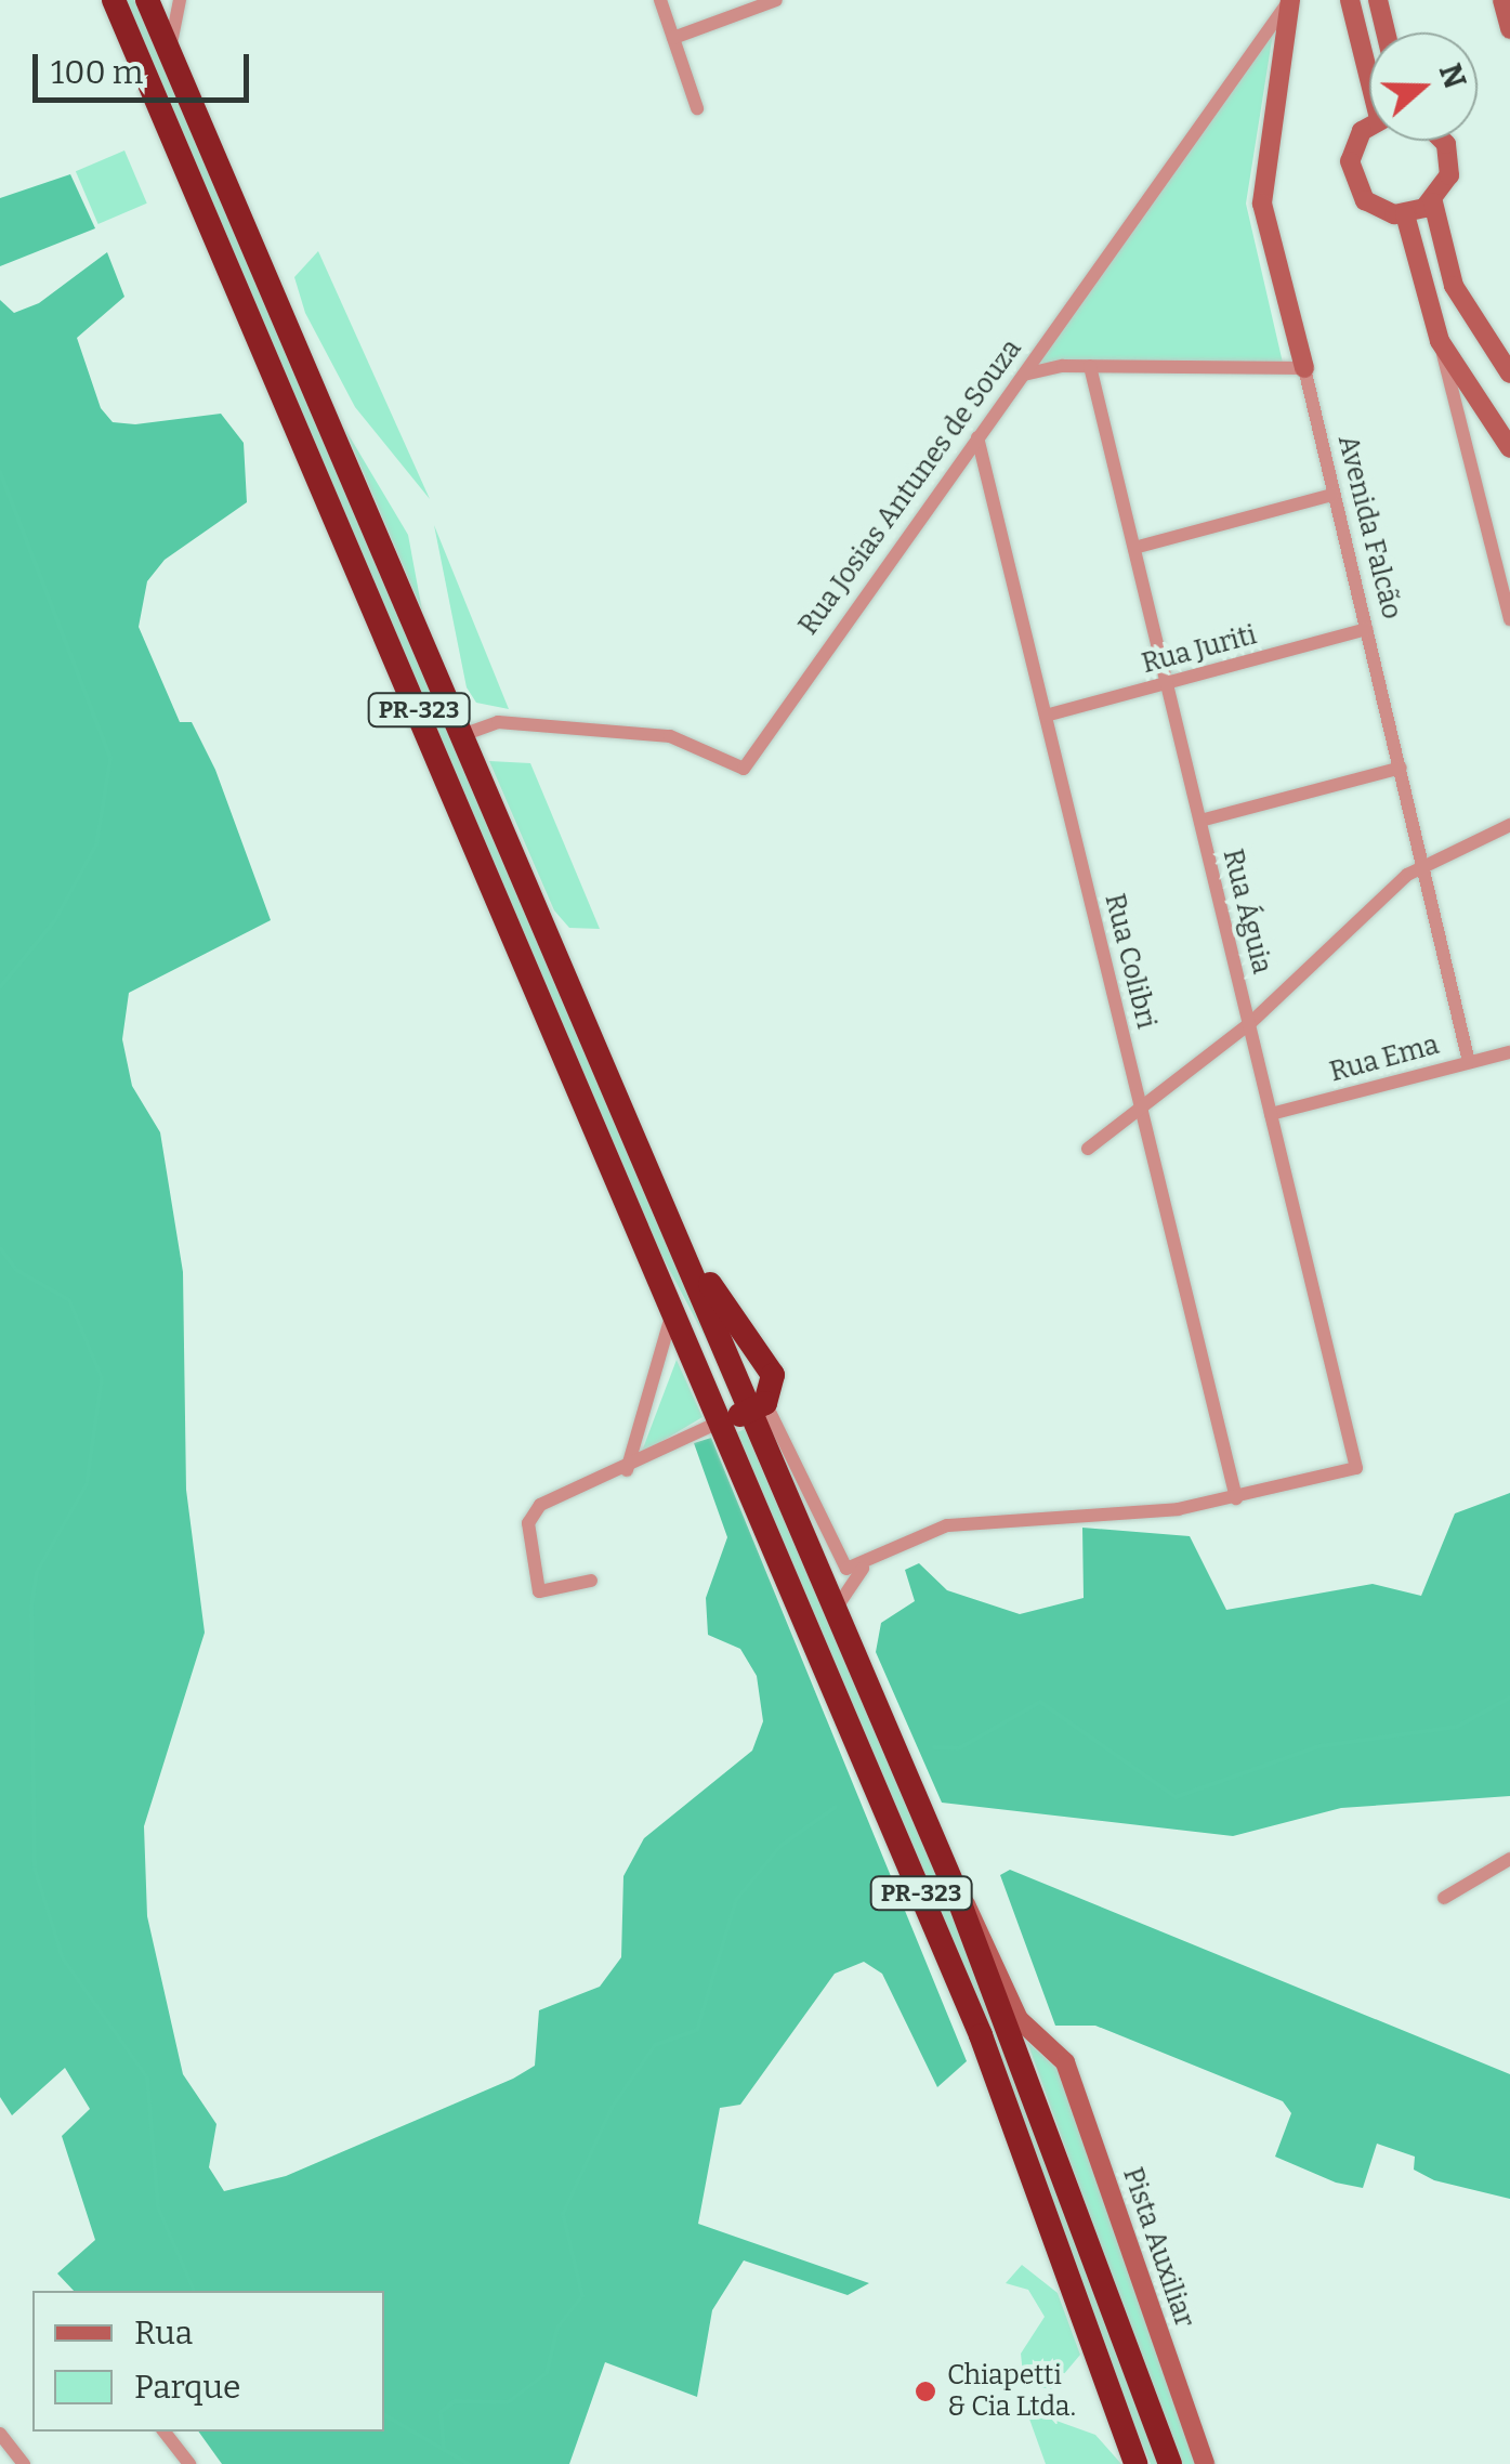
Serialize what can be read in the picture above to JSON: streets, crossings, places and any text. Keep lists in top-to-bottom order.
{
  "streets": {
    "highway": ["PR-323"],
    "street": [
      "Rua Josias Antunes de Souza",
      "Avenida Falcão",
      "Rua Juriti",
      "Rua Águia",
      "Rua Colibri",
      "Rua Ema",
      "Pista Auxiliar"
    ]
  },
  "crossings": [
    ["Rua Josias Antunes de Souza", "Avenida Falcão"],
    ["Rua Josias Antunes de Souza", "PR-323"],
    ["Rua Josias Antunes de Souza", "Rua Colibri"],
    ["Avenida Falcão", "Rua Juriti"],
    ["Avenida Falcão", "Rua Ema"],
    ["Rua Juriti", "Rua Águia"],
    ["Rua Juriti", "Rua Colibri"],
    ["PR-323", "Pista Auxiliar"],
    ["Rua Águia", "Rua Colibri"],
    ["Rua Águia", "Rua Ema"]
  ],
  "places": ["Chiapetti & Cia Ltda."],
  "legend": ["Rua", "Parque"],
  "scale_bar": "100 m",
  "north": "right"
}
